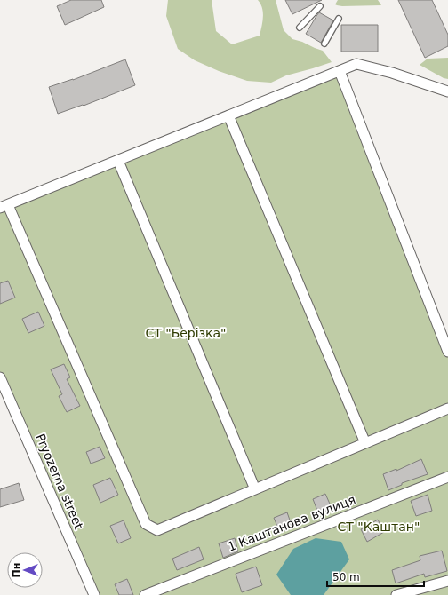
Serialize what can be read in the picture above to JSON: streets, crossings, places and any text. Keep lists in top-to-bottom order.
{
  "streets": {
    "street": ["Pryozerna street", "1 Каштанова вулиця"]
  },
  "parks": ["СТ \"Берізка\"", "СТ \"Каштан\""],
  "scale_bar": "50 m",
  "north": "left"
}
